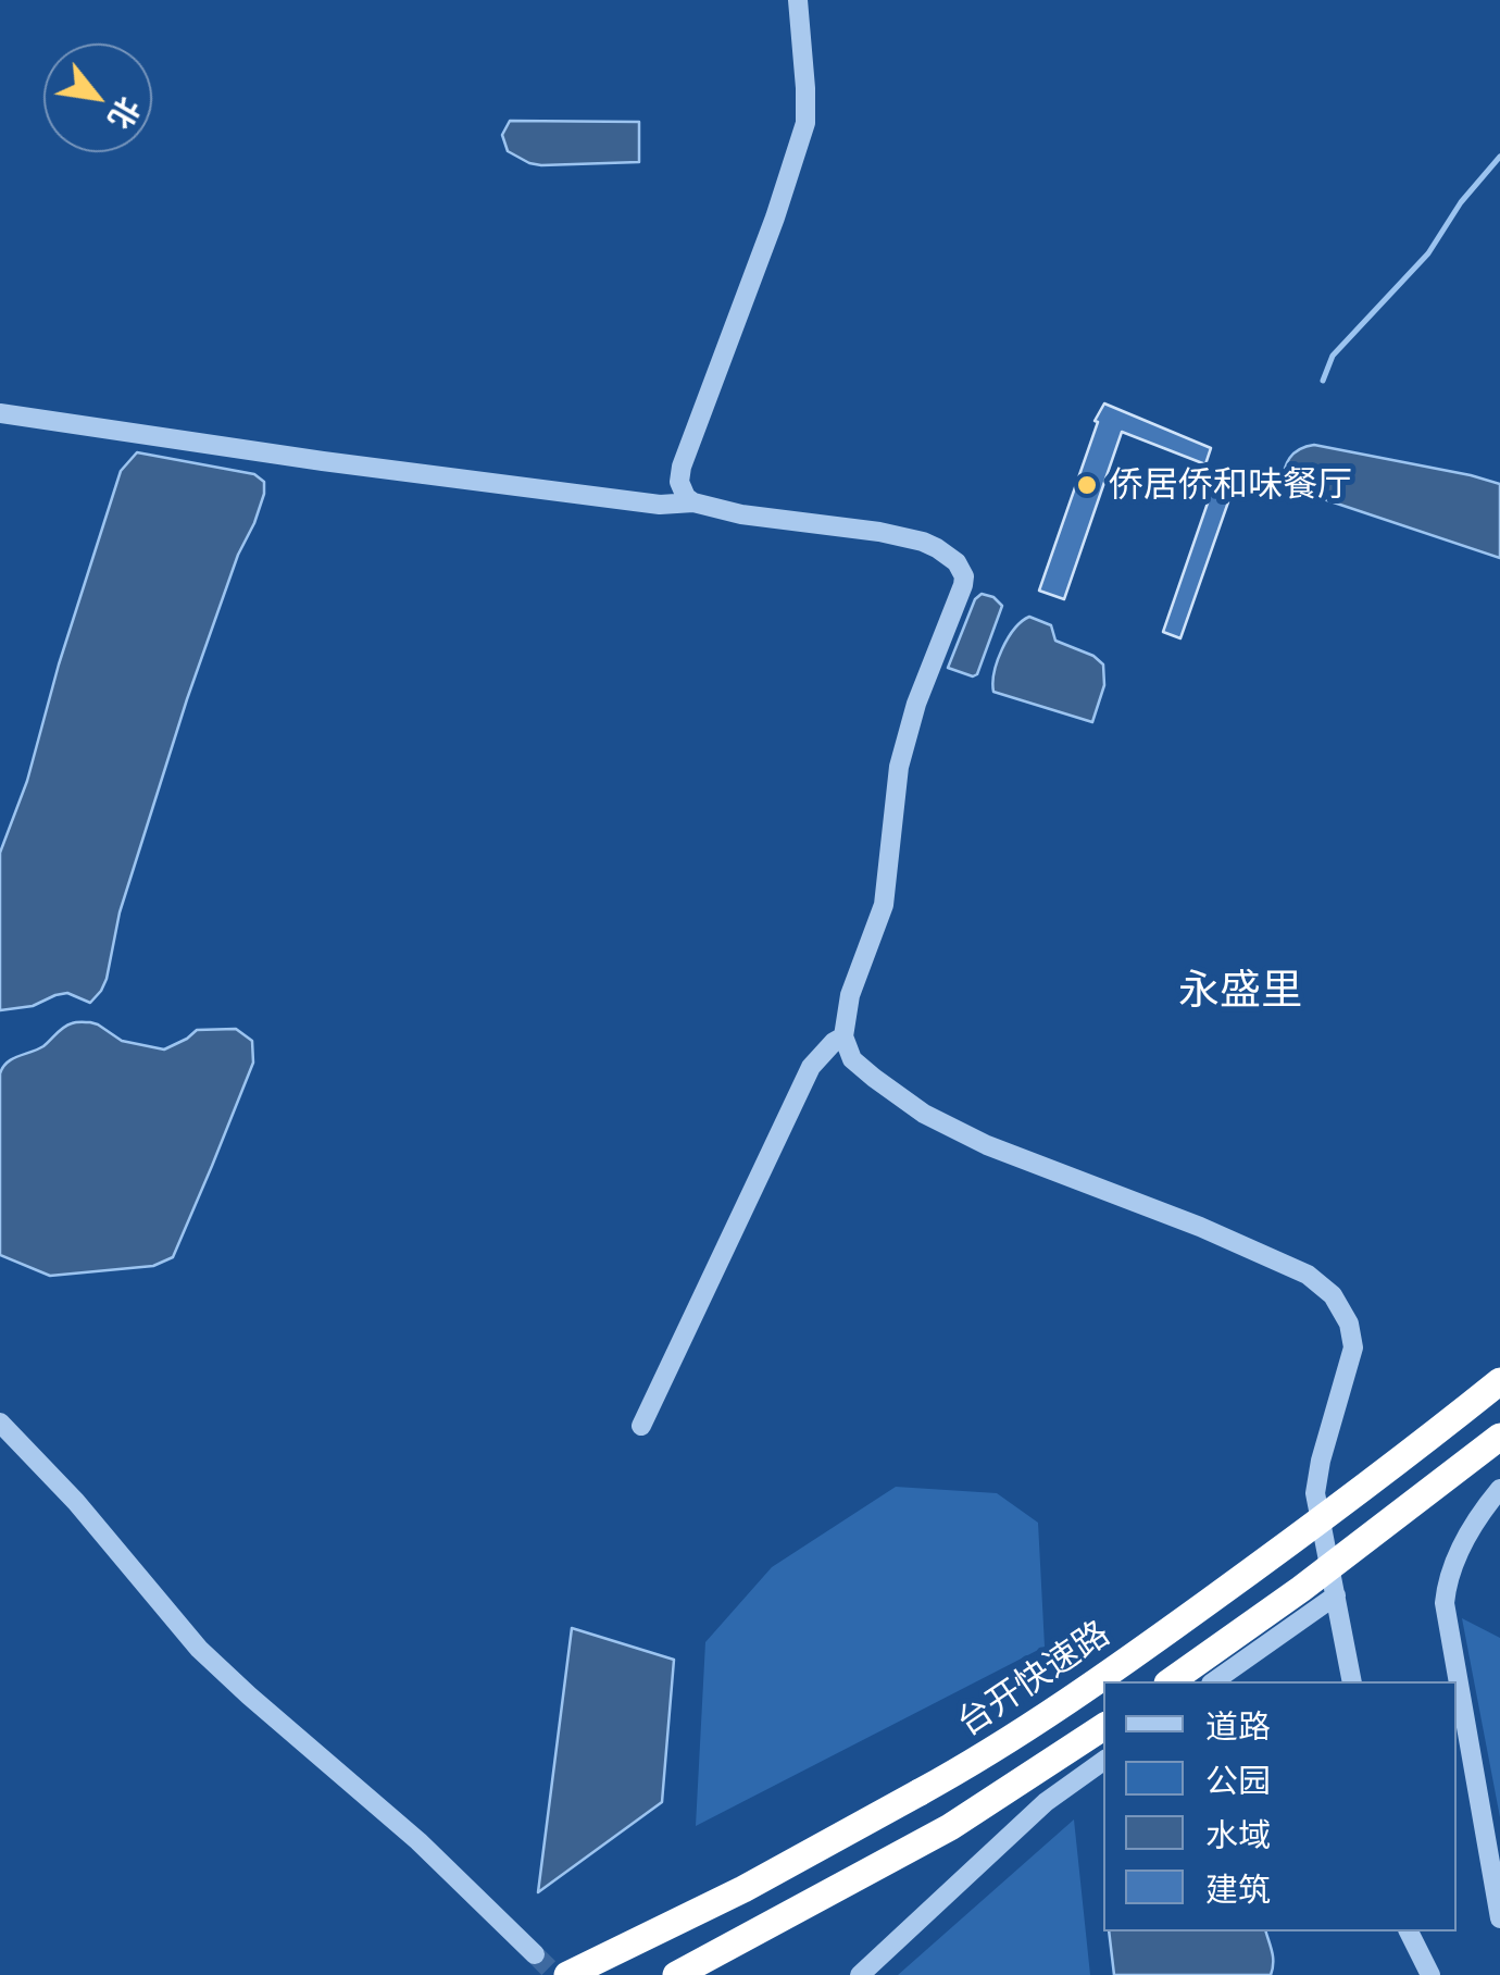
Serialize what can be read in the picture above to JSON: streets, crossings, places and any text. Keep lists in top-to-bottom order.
{
  "streets": {
    "highway": ["台开快速路"]
  },
  "districts": ["永盛里"],
  "places": ["侨居侨和味餐厅"],
  "legend": [
    "道路",
    "公园",
    "水域",
    "建筑"
  ],
  "north": "bottom right"
}
